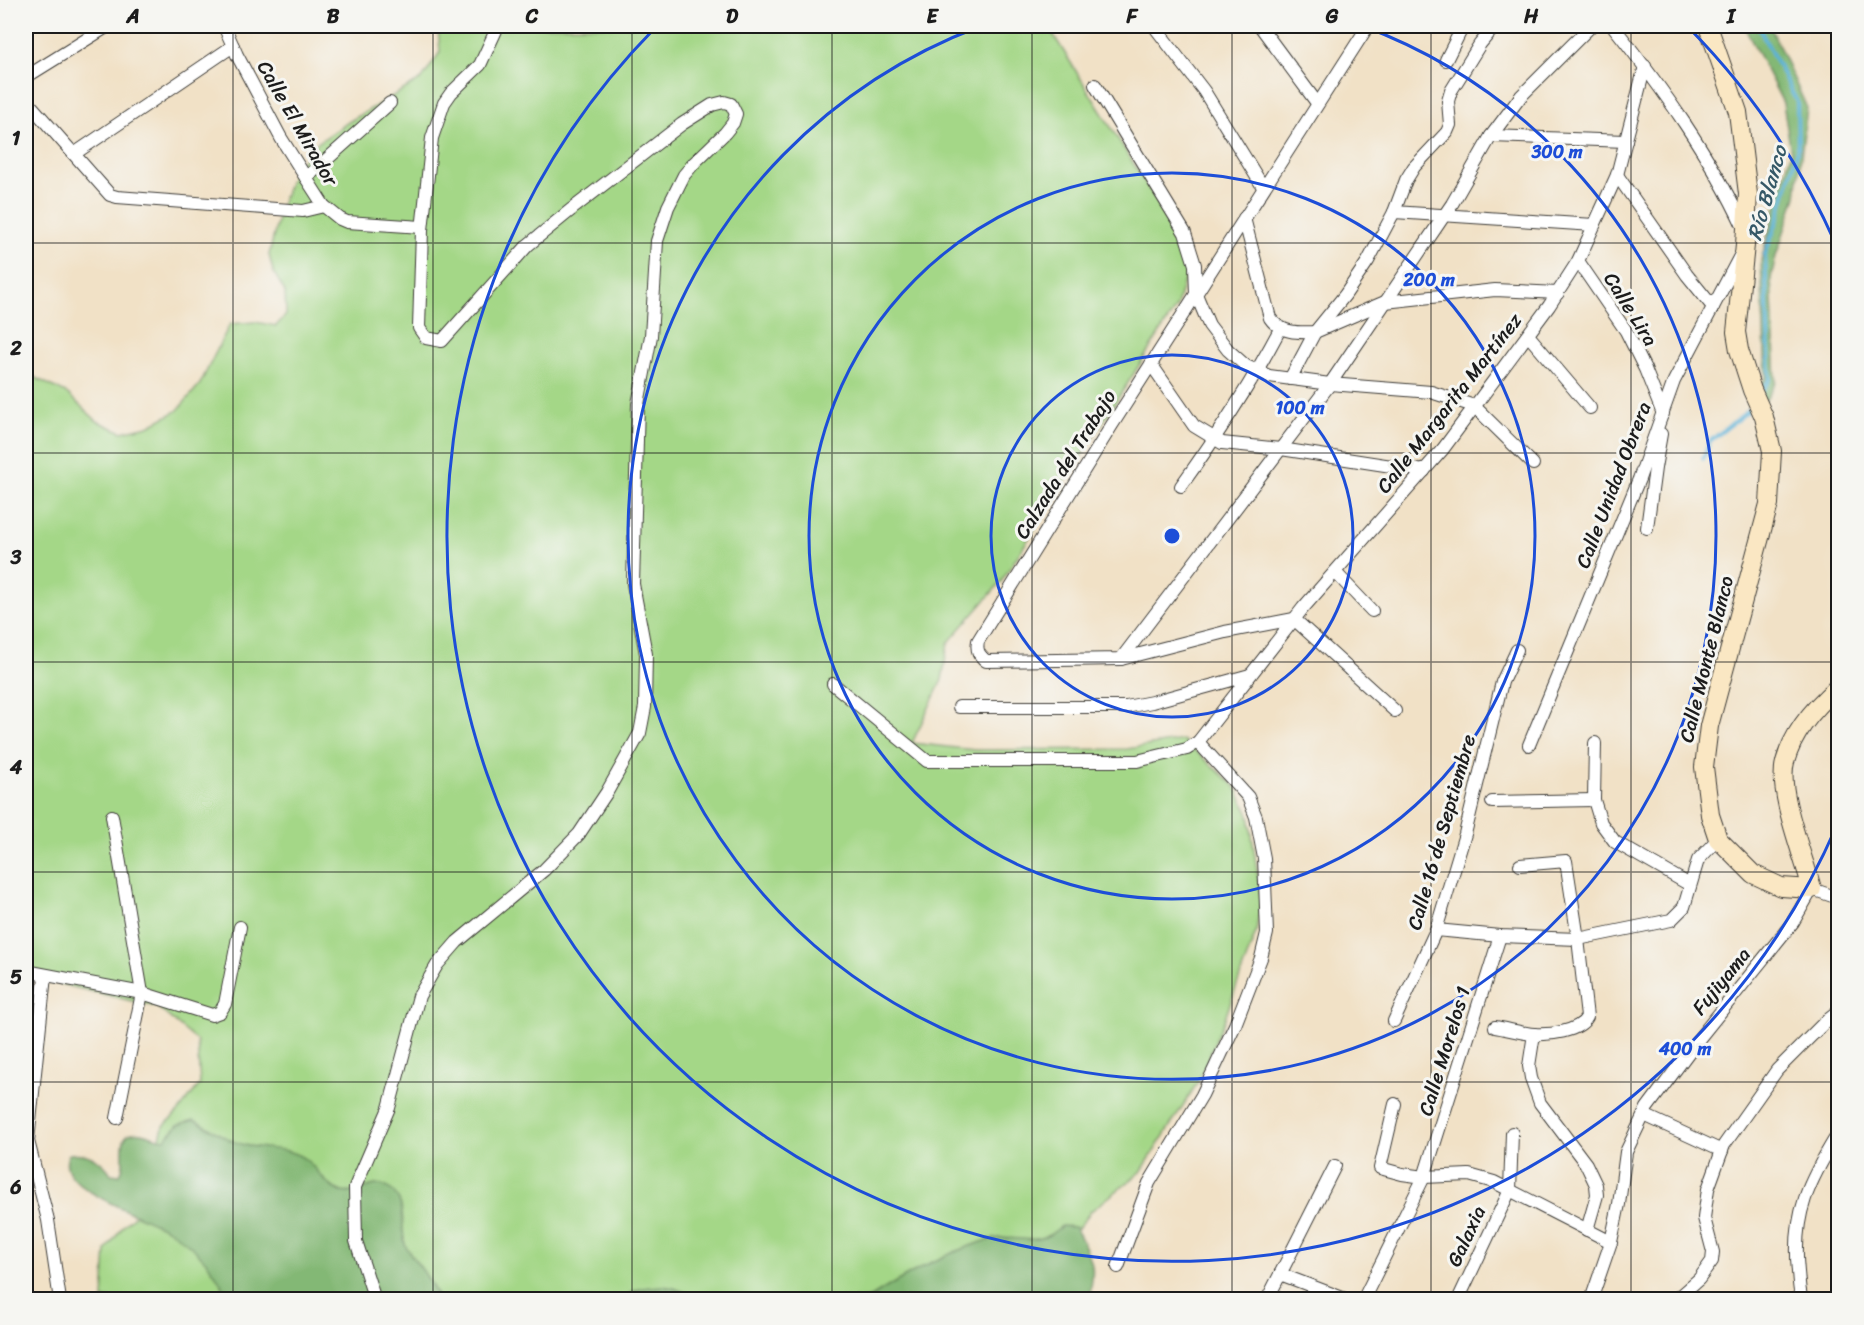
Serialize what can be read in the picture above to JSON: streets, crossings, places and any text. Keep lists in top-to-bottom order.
{
  "streets": {
    "main road": ["Calle Monte Blanco"],
    "street": [
      "Calle El Mirador",
      "Calle Lira",
      "Calle Margarita Martínez",
      "Calzada del Trabajo",
      "Calle Unidad Obrera",
      "Calle 16 de Septiembre",
      "Fujiyama",
      "Calle Morelos 1",
      "Galaxia"
    ]
  },
  "crossings": [
    ["Calle Lira", "Calle Margarita Martínez"],
    ["Calle Lira", "Calle Unidad Obrera"],
    ["Calle Margarita Martínez", "Calzada del Trabajo"],
    ["Calle Unidad Obrera", "Calle Monte Blanco"],
    ["Calle Monte Blanco", "Fujiyama"]
  ],
  "water": ["Río Blanco"],
  "grid": {
    "columns": [
      "A",
      "B",
      "C",
      "D",
      "E",
      "F",
      "G",
      "H",
      "I"
    ],
    "rows": [
      "1",
      "2",
      "3",
      "4",
      "5",
      "6"
    ]
  },
  "rings": [
    "300 m",
    "200 m",
    "100 m",
    "400 m"
  ]
}
